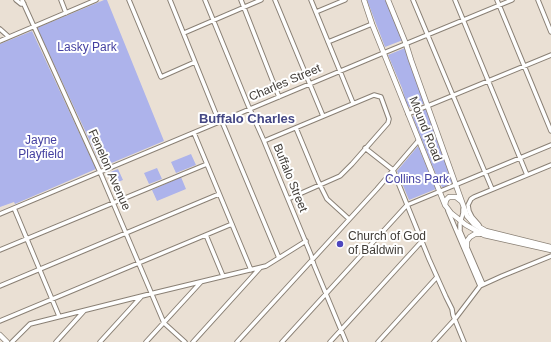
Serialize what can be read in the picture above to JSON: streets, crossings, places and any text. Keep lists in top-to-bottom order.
{
  "streets": {
    "main road": ["Mound Road"],
    "street": ["Charles Street", "Fenelon Avenue", "Buffalo Street"]
  },
  "crossings": [
    ["Charles Street", "Mound Road"],
    ["Charles Street", "Fenelon Avenue"],
    ["Charles Street", "Buffalo Street"]
  ],
  "districts": ["Buffalo Charles"],
  "parks": ["Lasky Park", "Jayne Playfield", "Collins Park"],
  "places": ["Church of God of Baldwin"]
}
